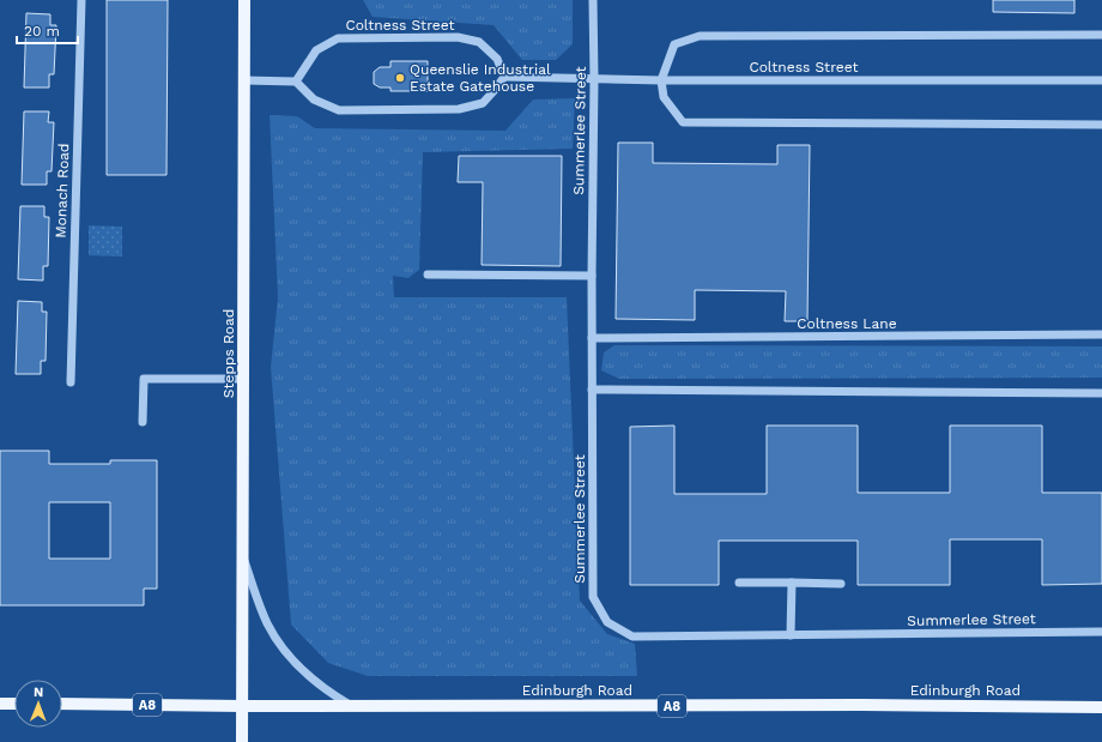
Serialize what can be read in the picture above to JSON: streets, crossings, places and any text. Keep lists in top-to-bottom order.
{
  "streets": {
    "main road": ["Stepps Road", "Edinburgh Road", "A8"],
    "street": [
      "Coltness Street",
      "Summerlee Street",
      "Monach Road",
      "Coltness Lane"
    ]
  },
  "crossings": [
    ["Coltness Street", "Summerlee Street"],
    ["Summerlee Street", "Coltness Lane"],
    ["Stepps Road", "Edinburgh Road"]
  ],
  "places": ["Queenslie Industrial Estate Gatehouse"],
  "scale_bar": "20 m",
  "north": "top"
}
